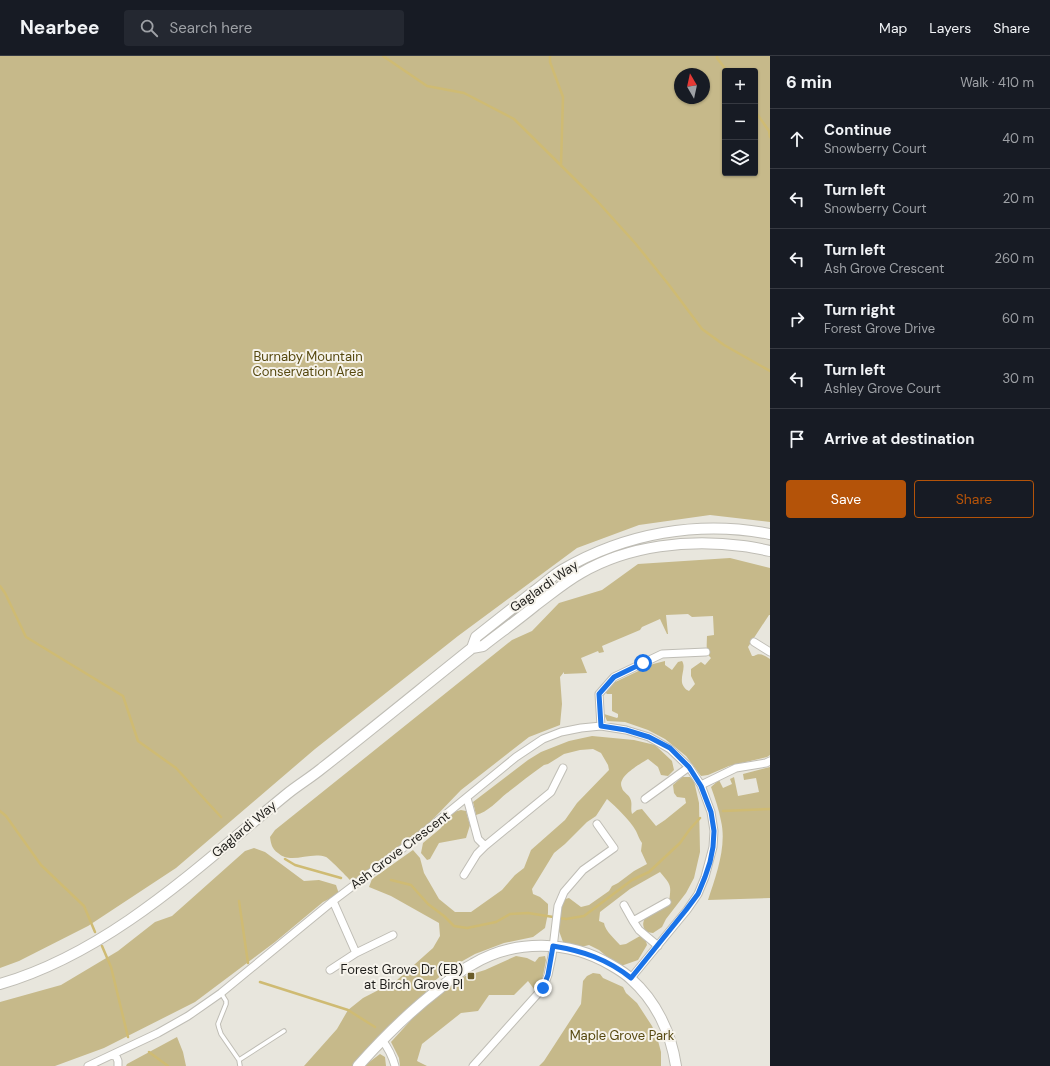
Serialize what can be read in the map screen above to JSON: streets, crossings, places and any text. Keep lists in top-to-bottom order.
{
  "streets": {
    "main road": ["Gaglardi Way"],
    "street": ["Ash Grove Crescent"]
  },
  "parks": ["Burnaby Mountain Conservation Area", "Maple Grove Park"],
  "places": {
    "transit": ["Forest Grove Dr (EB) at Birch Grove Pl"]
  },
  "north": "top",
  "page": {
    "header": "Nearbee",
    "search": "Search here",
    "nav": ["Map", "Layers", "Share"],
    "heading": ["6 min", "Walk · 410 m"],
    "map_buttons": ["+", "−"],
    "list": [
      ["Continue", "Snowberry Court", "40 m"],
      ["Turn left", "Snowberry Court", "20 m"],
      ["Turn left", "Ash Grove Crescent", "260 m"],
      ["Turn right", "Forest Grove Drive", "60 m"],
      ["Turn left", "Ashley Grove Court", "30 m"],
      "Arrive at destination"
    ],
    "buttons": ["Save", "Share"]
  }
}
